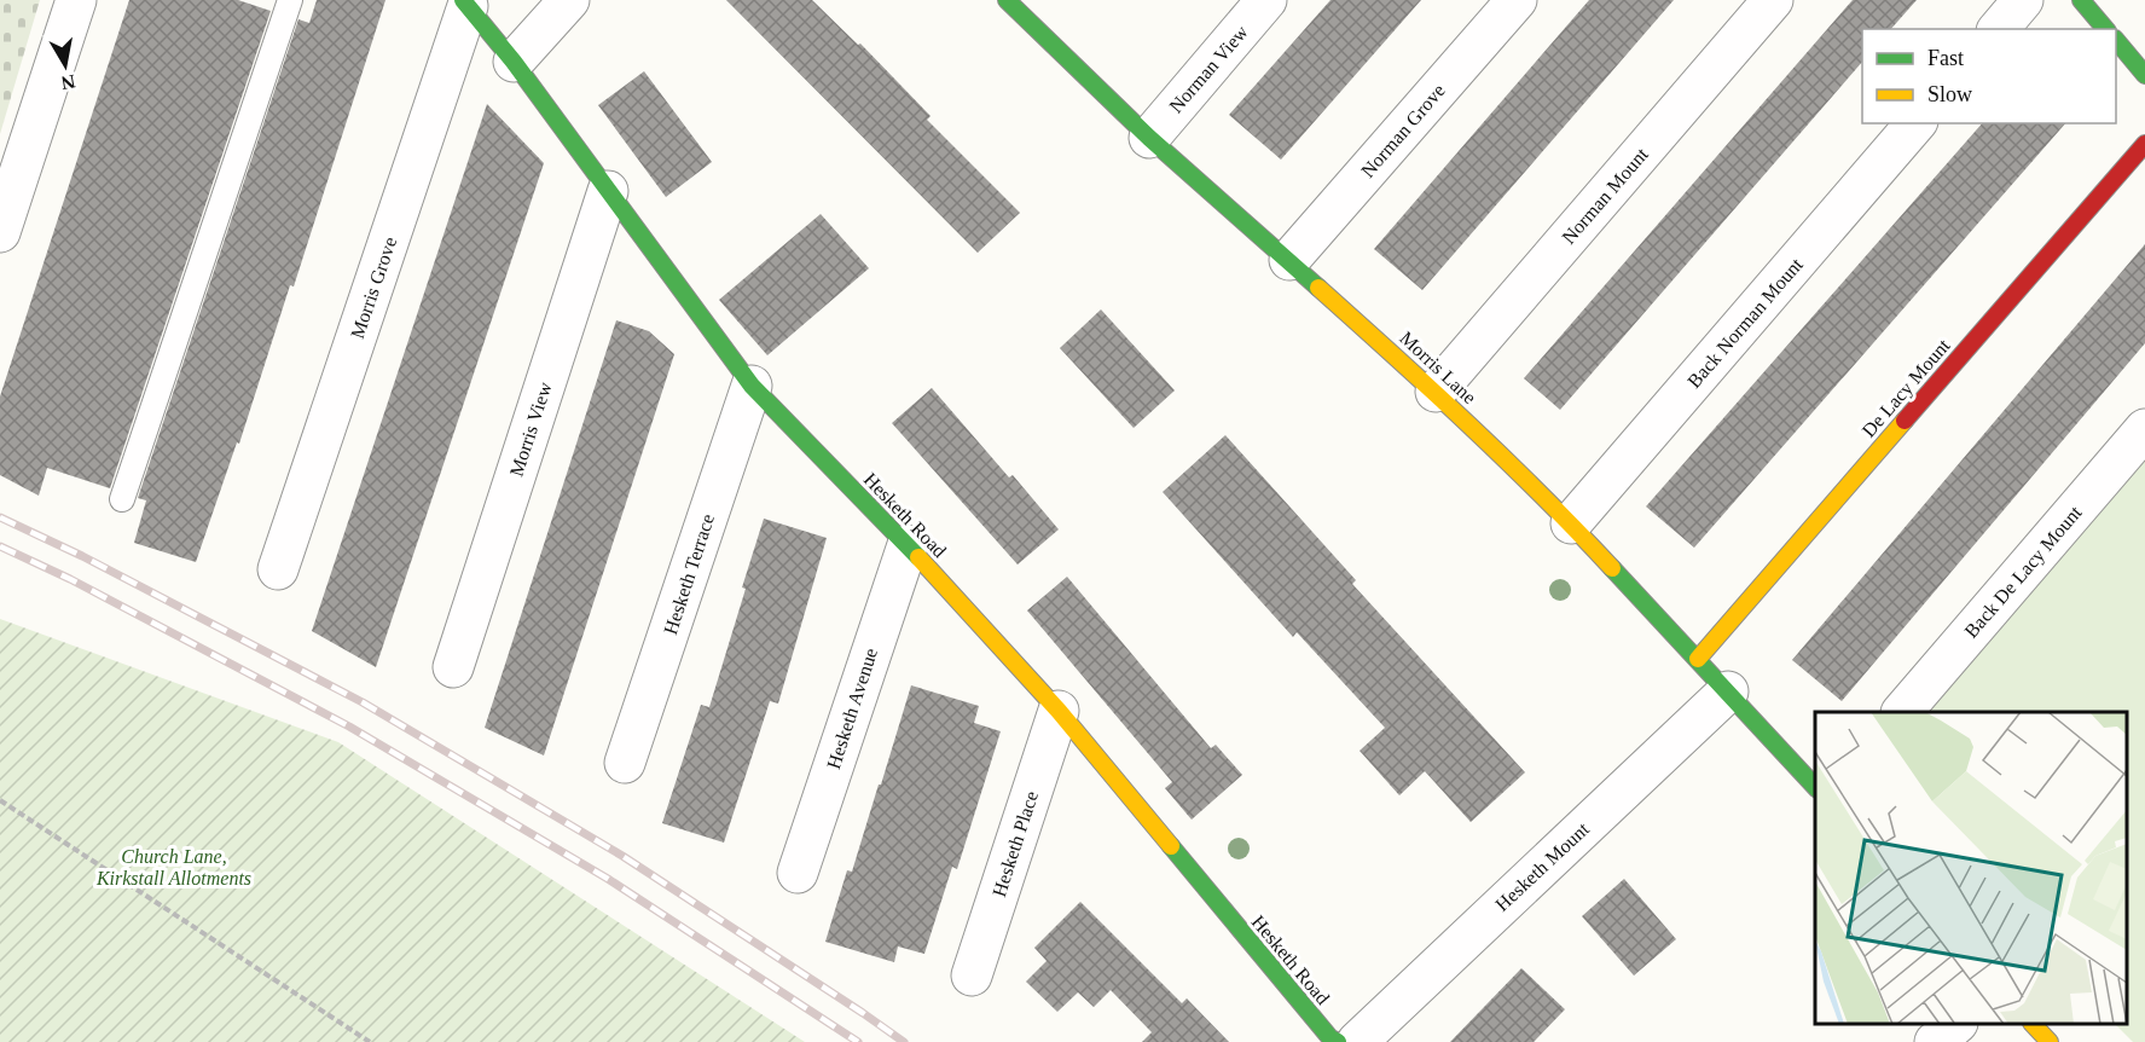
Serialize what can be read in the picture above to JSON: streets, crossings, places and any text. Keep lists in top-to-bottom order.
{
  "streets": {
    "street": [
      "Norman View",
      "Norman Grove",
      "Norman Mount",
      "Morris Grove",
      "Back Norman Mount",
      "Morris Lane",
      "De Lacy Mount",
      "Morris View",
      "Hesketh Road",
      "Back De Lacy Mount",
      "Hesketh Terrace",
      "Hesketh Avenue",
      "Hesketh Place",
      "Hesketh Mount"
    ]
  },
  "crossings": [
    ["Norman View", "Morris Lane"],
    ["Norman Grove", "Morris Lane"],
    ["Norman Mount", "Morris Lane"],
    ["Morris Grove", "Hesketh Road"],
    ["Back Norman Mount", "Morris Lane"],
    ["Morris Lane", "De Lacy Mount"],
    ["Morris Lane", "Hesketh Mount"],
    ["Morris View", "Hesketh Road"],
    ["Hesketh Road", "Hesketh Terrace"],
    ["Hesketh Road", "Hesketh Avenue"],
    ["Hesketh Road", "Hesketh Place"]
  ],
  "parks": ["Church Lane, Kirkstall Allotments"],
  "legend": ["Fast", "Slow"],
  "north": "bottom"
}
